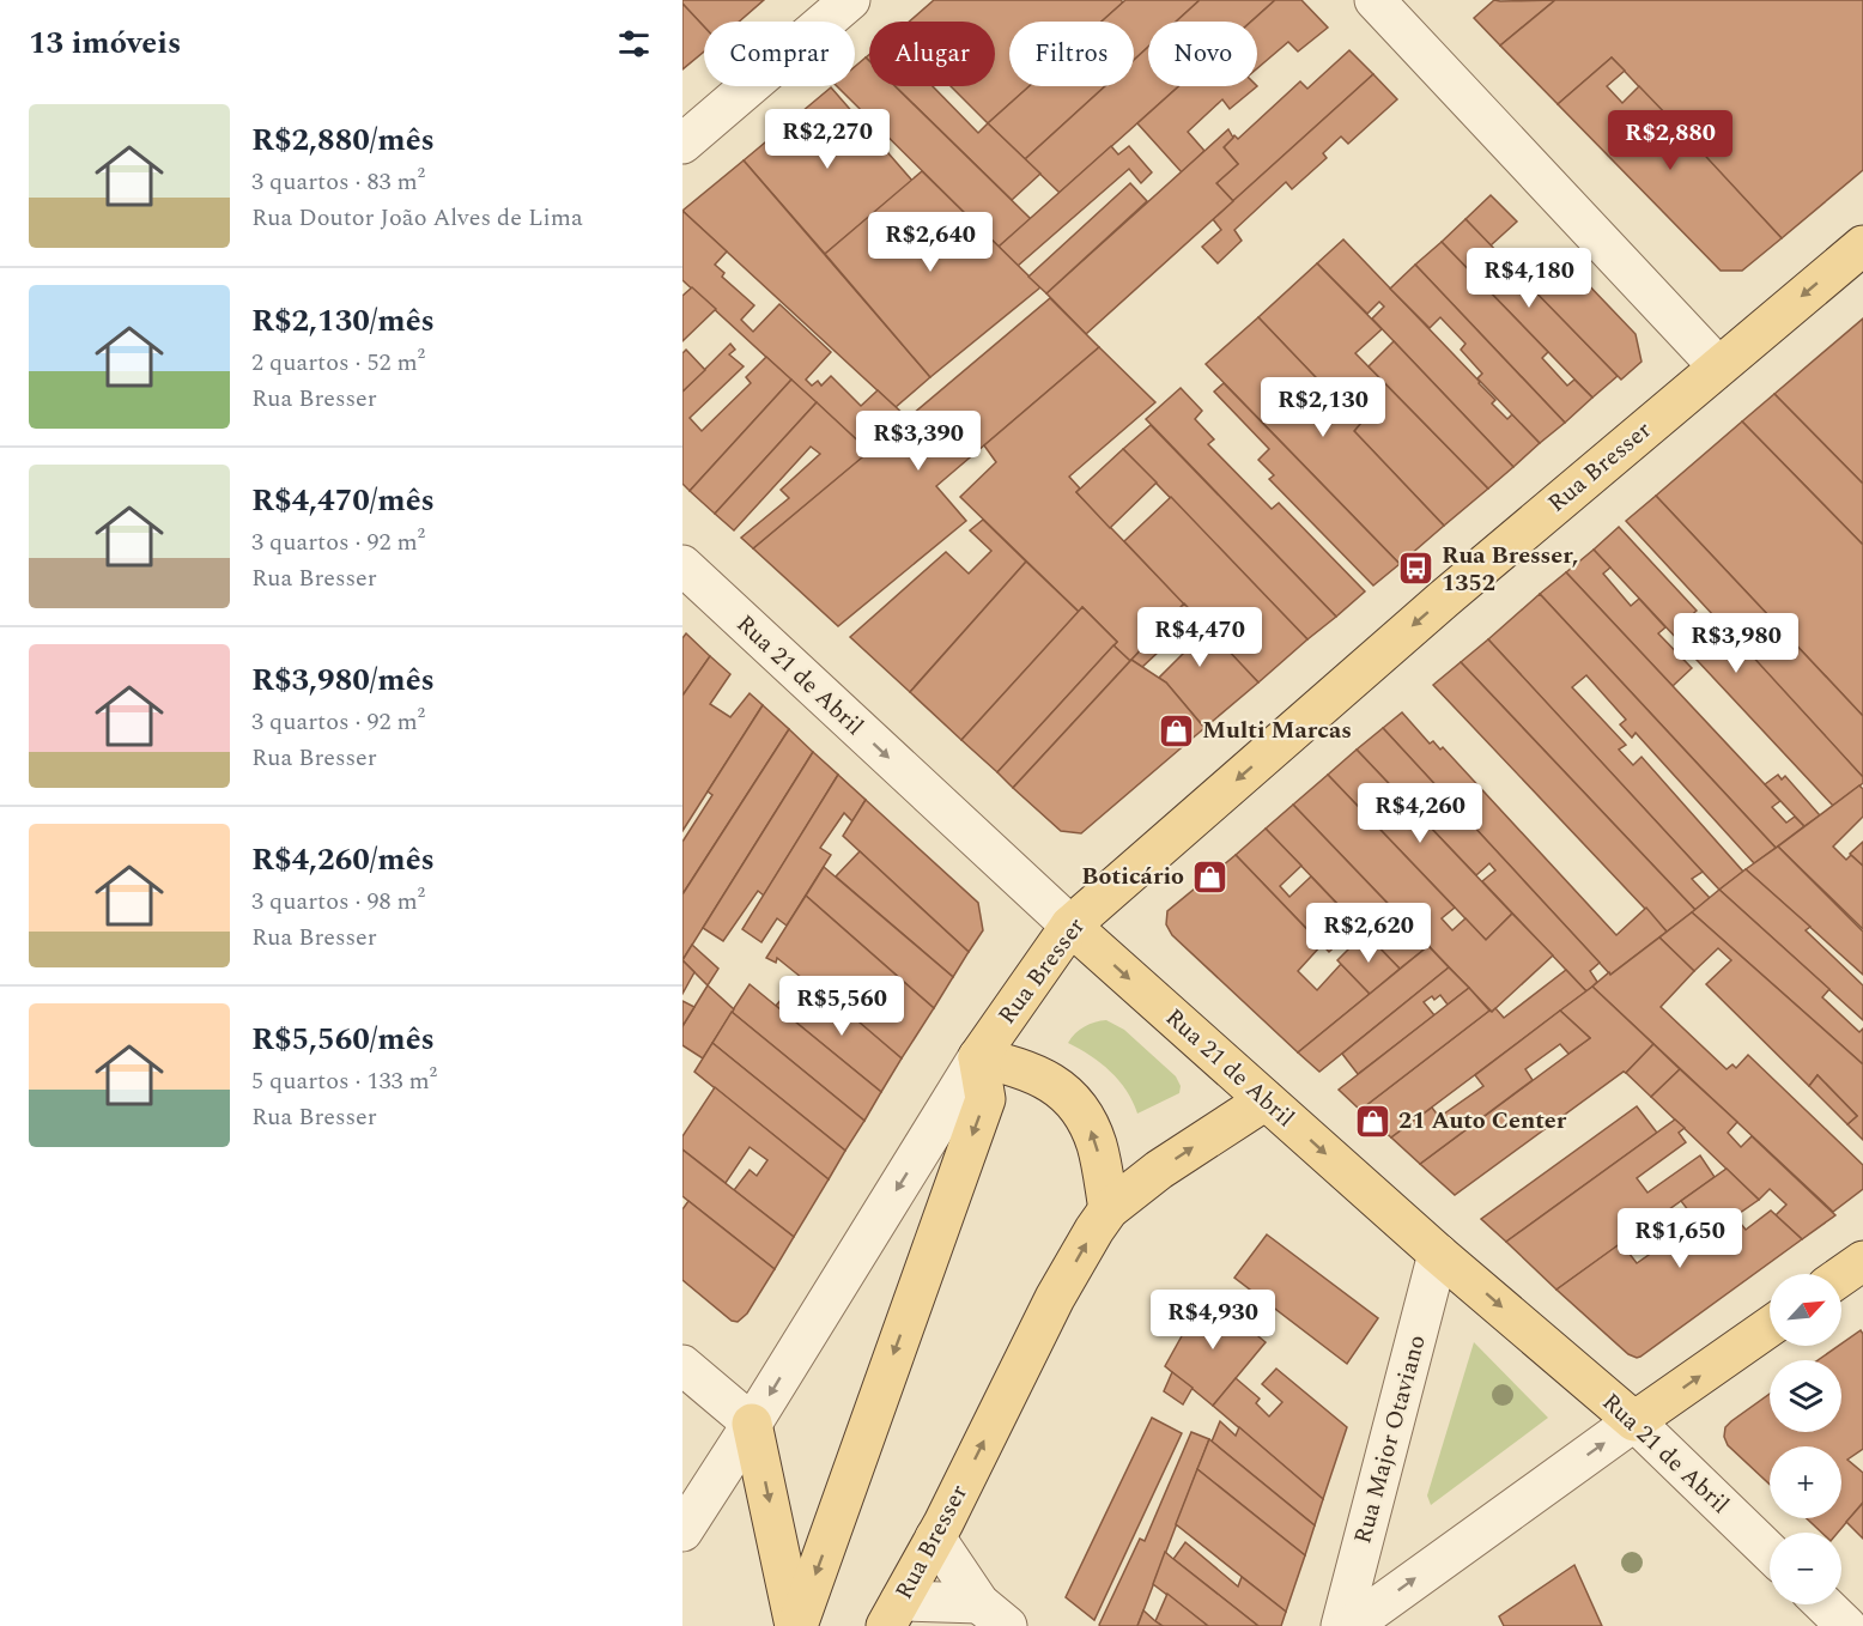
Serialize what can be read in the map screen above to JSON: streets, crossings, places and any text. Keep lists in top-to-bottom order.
{
  "streets": {
    "main road": ["Rua Bresser", "Rua 21 de Abril"],
    "street": ["Rua Major Otaviano"]
  },
  "crossings": [
    ["Rua Bresser", "Rua 21 de Abril"],
    ["Rua 21 de Abril", "Rua Major Otaviano"]
  ],
  "one_way": ["Rua 21 de Abril"],
  "places": {
    "bus stop": ["Rua Bresser, 1352"],
    "shop": ["Multi Marcas", "Boticário", "21 Auto Center"]
  },
  "north": "top right",
  "page": {
    "heading": "13 imóveis",
    "chip": [
      "Comprar",
      "Alugar",
      "Filtros",
      "Novo"
    ],
    "list": [
      {
        "name": "R$2,880/mês",
        "note": "3 quartos · 83 m² · Rua Doutor João Alves de Lima"
      },
      {
        "name": "R$2,130/mês",
        "note": "2 quartos · 52 m² · Rua Bresser"
      },
      {
        "name": "R$4,470/mês",
        "note": "3 quartos · 92 m² · Rua Bresser"
      },
      {
        "name": "R$3,980/mês",
        "note": "3 quartos · 92 m² · Rua Bresser"
      },
      {
        "name": "R$4,260/mês",
        "note": "3 quartos · 98 m² · Rua Bresser"
      },
      {
        "name": "R$5,560/mês",
        "note": "5 quartos · 133 m² · Rua Bresser"
      }
    ],
    "price": [
      "R$2,270",
      "R$2,880",
      "R$2,640",
      "R$4,180",
      "R$2,130",
      "R$3,390",
      "R$4,470",
      "R$3,980",
      "R$4,260",
      "R$2,620",
      "R$5,560",
      "R$1,650",
      "R$4,930"
    ],
    "map_buttons": ["+", "−"]
  }
}
